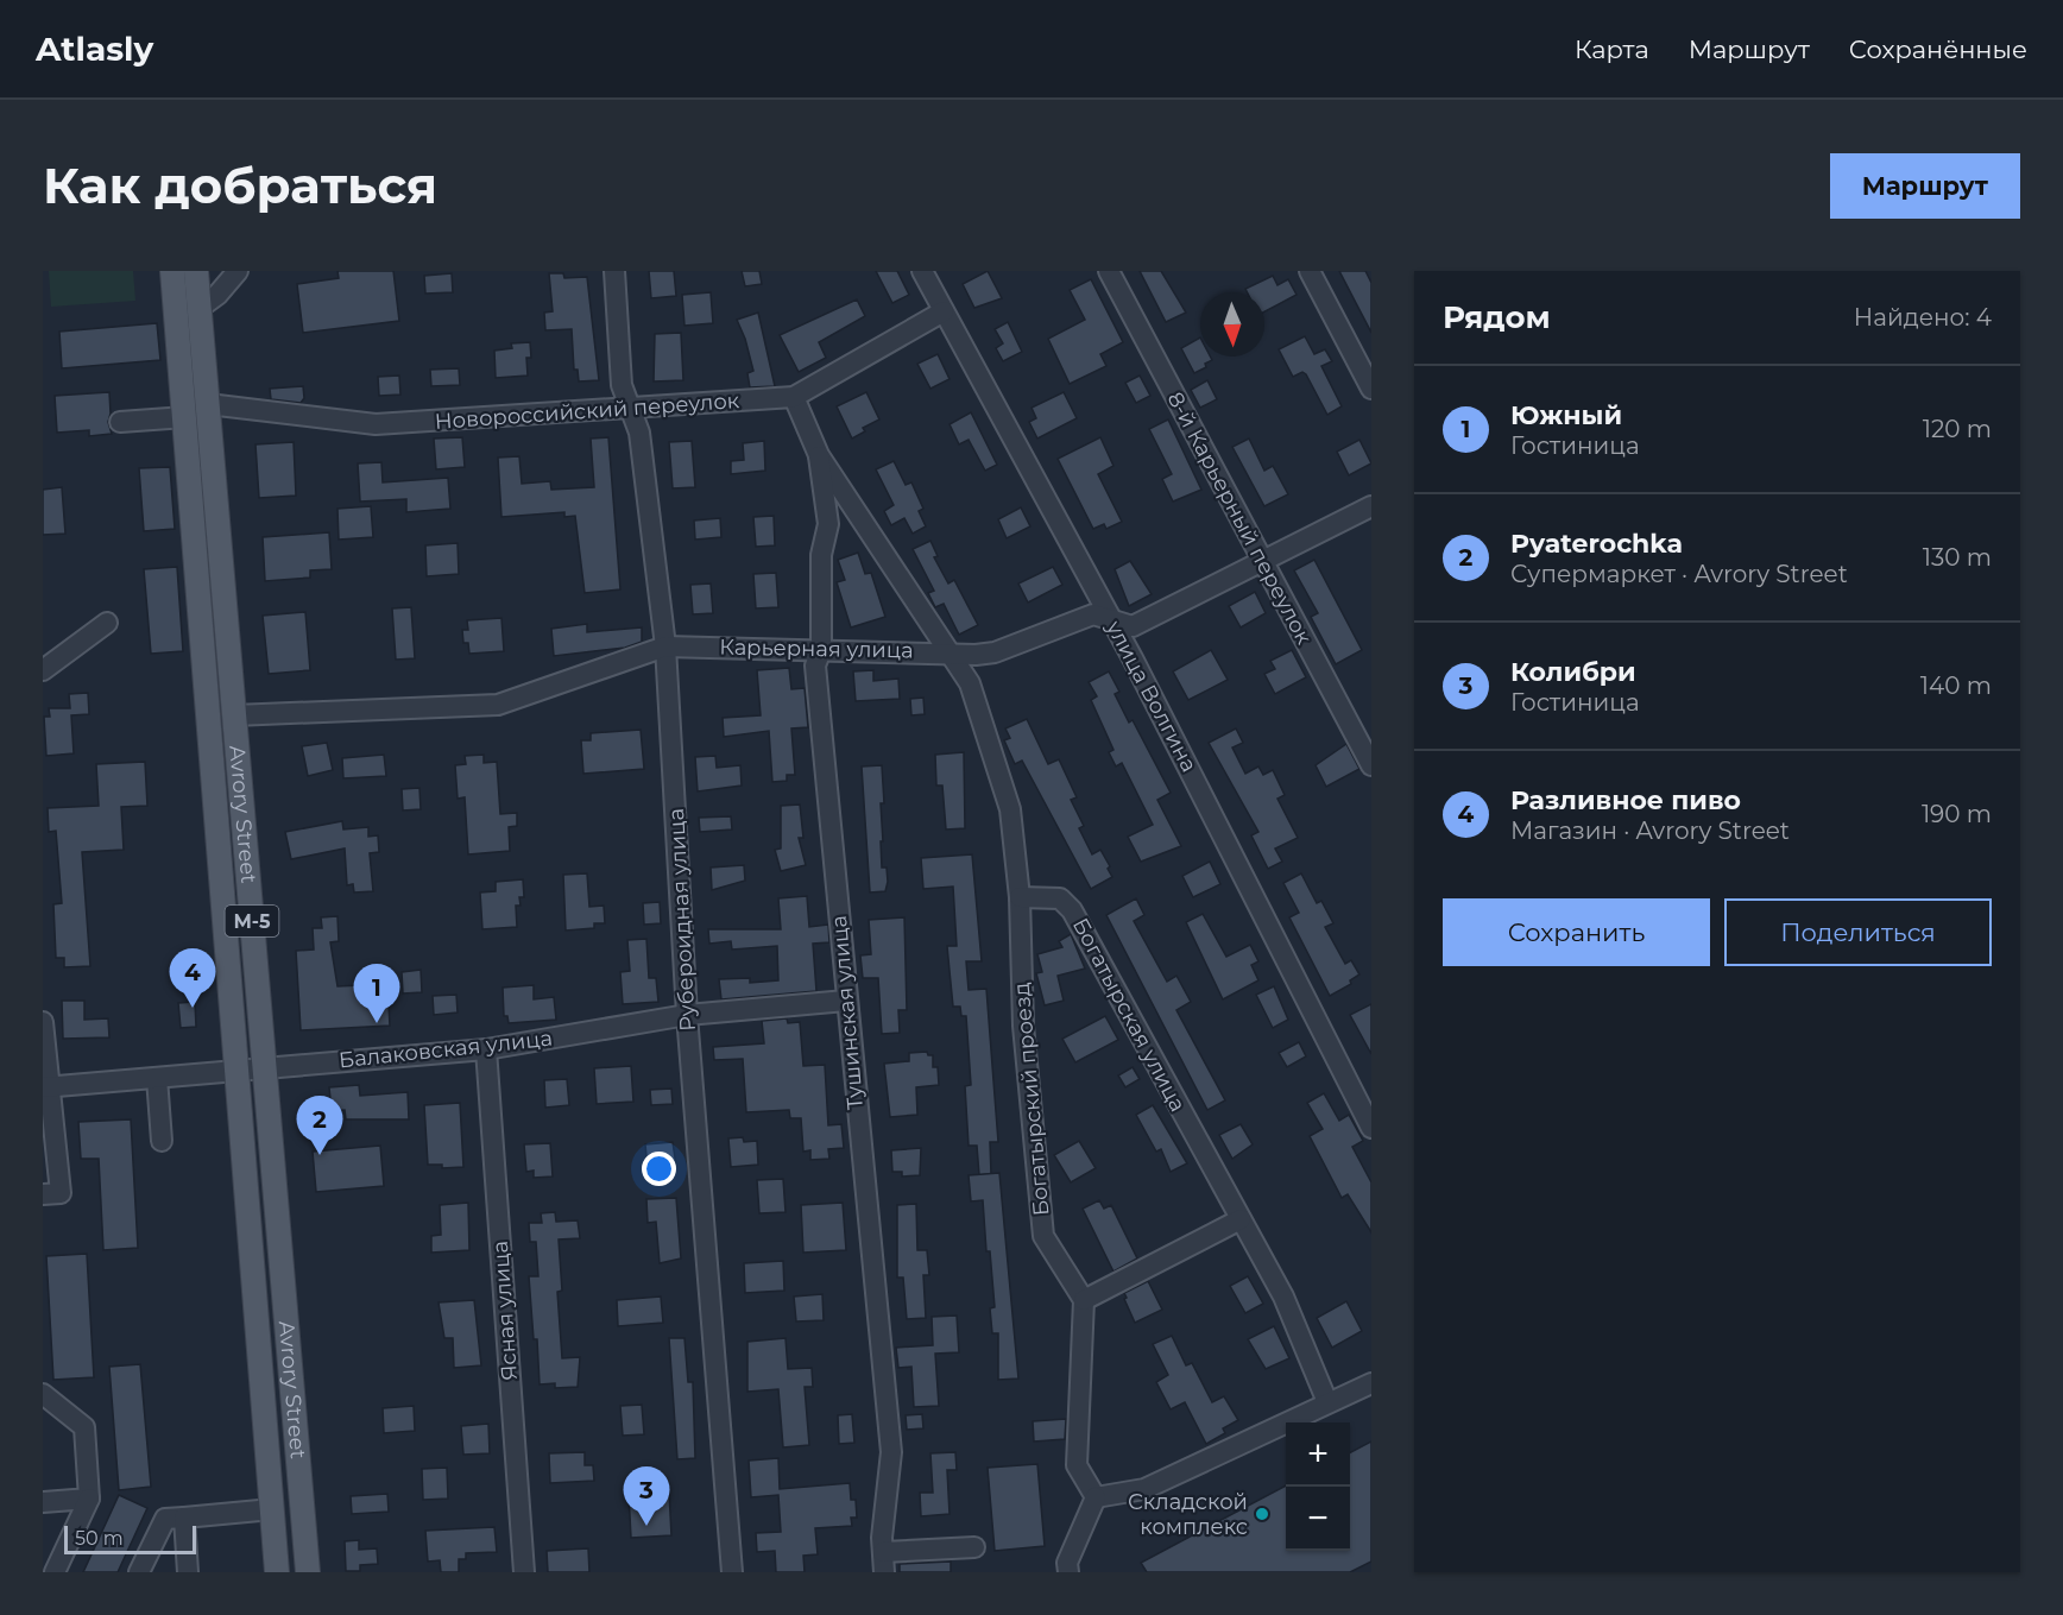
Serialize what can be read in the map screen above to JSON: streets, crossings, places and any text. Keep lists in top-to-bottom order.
{
  "streets": {
    "main road": ["Avrory Street", "М-5"],
    "street": [
      "Новороссийский переулок",
      "8-й Карьерный переулок",
      "Карьерная улица",
      "улица Волгина",
      "Рубероидная улица",
      "Тушинская улица",
      "Богатырская улица",
      "Балаковская улица",
      "Богатырский проезд",
      "Ясная улица"
    ]
  },
  "crossings": [
    ["Новороссийский переулок", "улица Волгина"],
    ["Новороссийский переулок", "Avrory Street"],
    ["Новороссийский переулок", "Рубероидная улица"],
    ["8-й Карьерный переулок", "Карьерная улица"],
    ["Карьерная улица", "улица Волгина"],
    ["Карьерная улица", "Avrory Street"],
    ["Карьерная улица", "Рубероидная улица"],
    ["Карьерная улица", "Тушинская улица"],
    ["Avrory Street", "Балаковская улица"],
    ["Рубероидная улица", "Балаковская улица"],
    ["Тушинская улица", "Балаковская улица"],
    ["Богатырская улица", "Богатырский проезд"],
    ["Балаковская улица", "Ясная улица"]
  ],
  "places": ["Складской комплекс"],
  "scale_bar": "50 m",
  "north": "bottom",
  "page": {
    "header": "Atlasly",
    "nav": ["Карта", "Маршрут", "Сохранённые"],
    "buttons": [
      "Маршрут",
      ["Сохранить", "Поделиться"]
    ],
    "title": "Как добраться",
    "heading": ["Рядом", "Найдено: 4"],
    "list": [
      {
        "mark": "1",
        "name": "Южный",
        "note": "Гостиница",
        "value": "120 m"
      },
      {
        "mark": "2",
        "name": "Pyaterochka",
        "note": "Супермаркет · Avrory Street",
        "value": "130 m"
      },
      {
        "mark": "3",
        "name": "Колибри",
        "note": "Гостиница",
        "value": "140 m"
      },
      {
        "mark": "4",
        "name": "Разливное пиво",
        "note": "Магазин · Avrory Street",
        "value": "190 m"
      }
    ],
    "pins": [
      "4",
      "1",
      "2",
      "3"
    ],
    "map_buttons": ["+", "−"],
    "scale": "50 m"
  }
}
